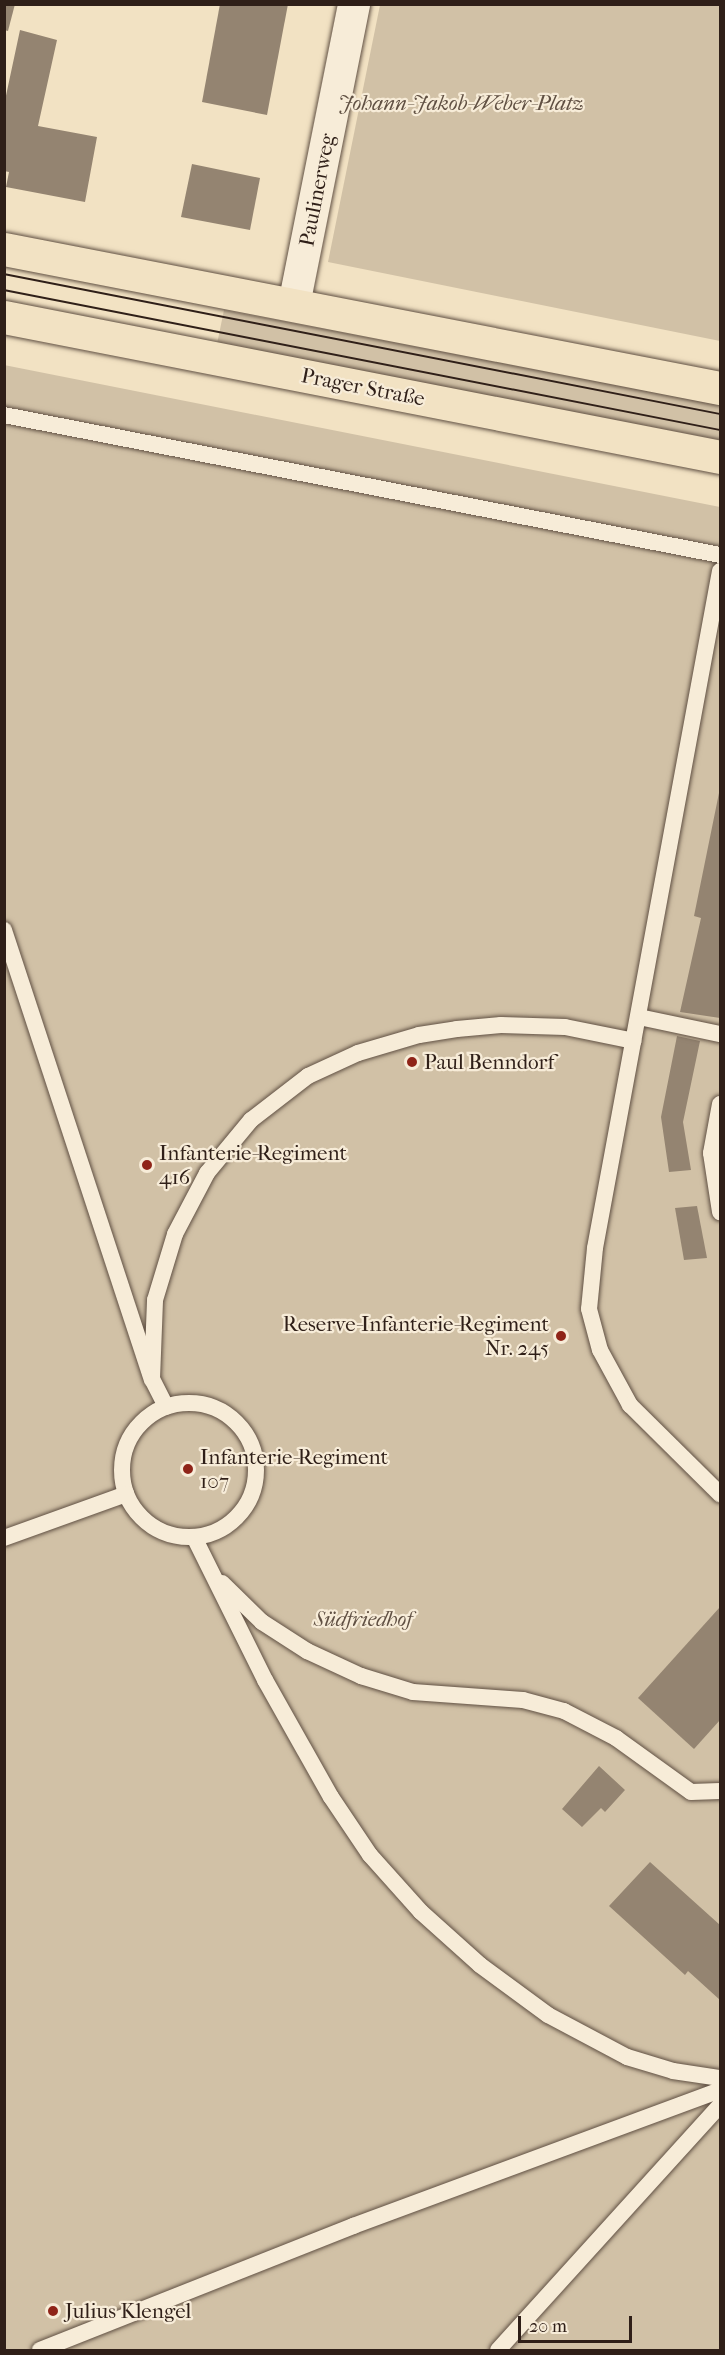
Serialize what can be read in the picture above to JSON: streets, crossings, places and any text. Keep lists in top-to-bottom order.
{
  "streets": {
    "main road": ["Prager Straße"],
    "street": ["Paulinerweg"]
  },
  "parks": ["Johann-Jakob-Weber-Platz", "Südfriedhof"],
  "places": [
    "Paul Benndorf",
    "Infanterie-Regiment 416",
    "Reserve-Infanterie-Regiment Nr. 245",
    "Infanterie-Regiment 107",
    "Julius Klengel"
  ],
  "scale_bar": "20 m"
}
